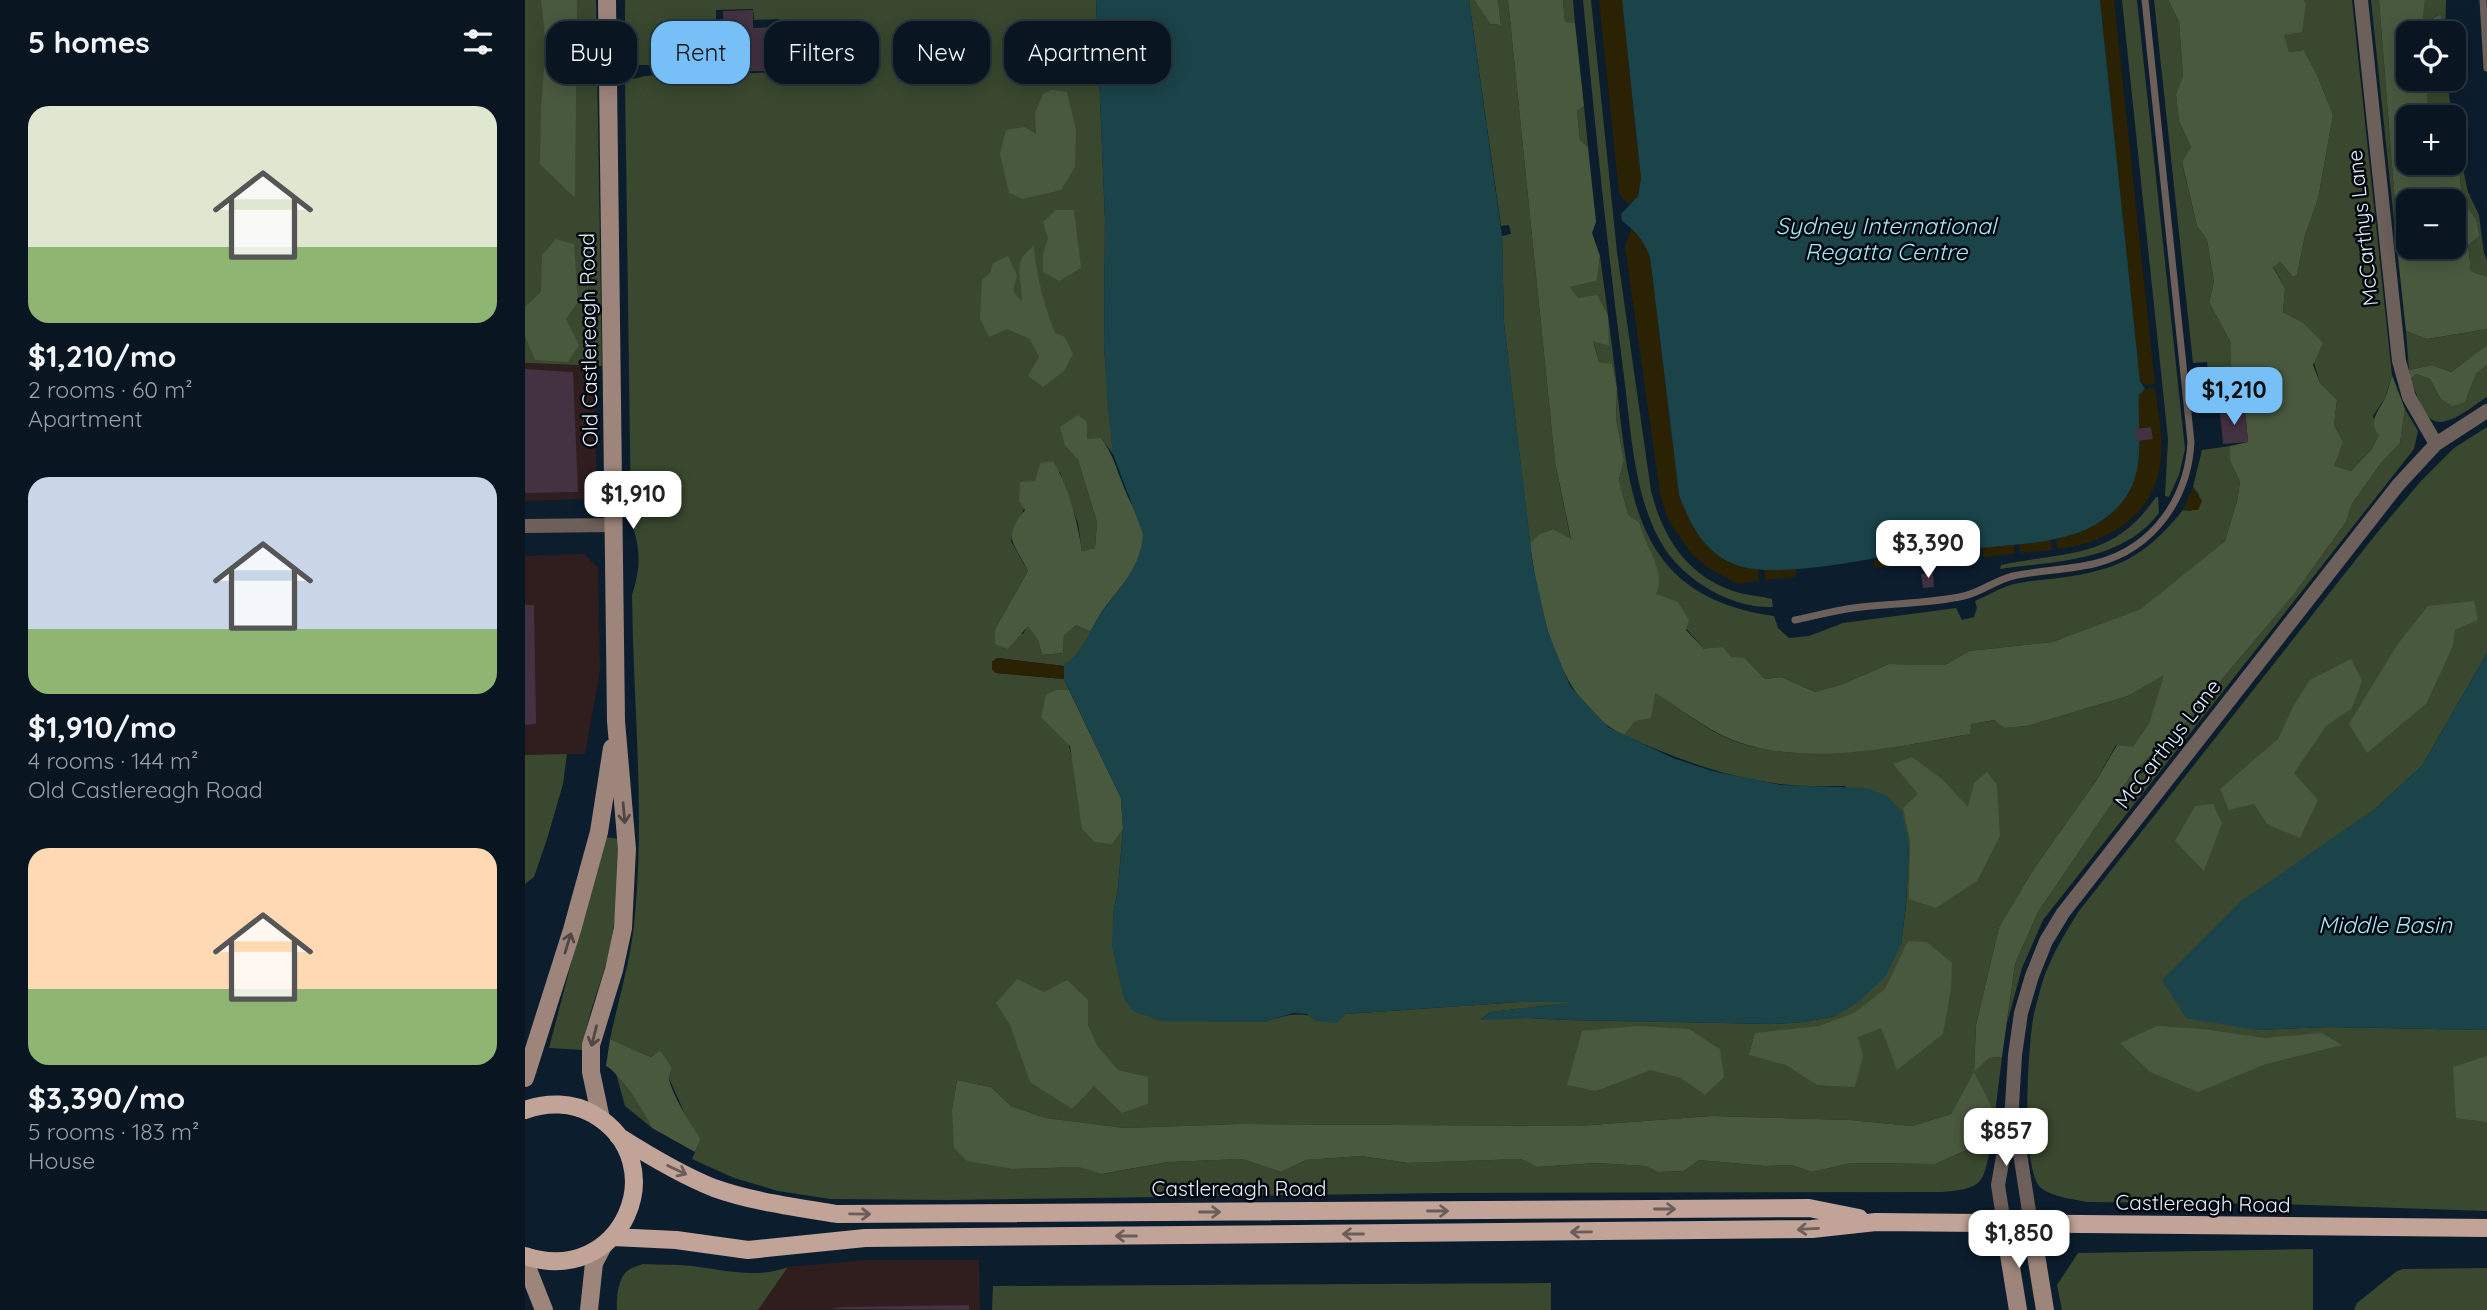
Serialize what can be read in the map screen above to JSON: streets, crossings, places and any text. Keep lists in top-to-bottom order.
{
  "streets": {
    "main road": ["Castlereagh Road"],
    "street": ["McCarthys Lane", "Old Castlereagh Road"]
  },
  "crossings": [
    ["McCarthys Lane", "Castlereagh Road"]
  ],
  "water": ["Sydney International Regatta Centre", "Middle Basin"],
  "page": {
    "heading": "5 homes",
    "map_buttons": ["+", "−"],
    "chip": [
      "Buy",
      "Rent",
      "Filters",
      "New",
      "Apartment"
    ],
    "list": [
      {
        "name": "$1,210/mo",
        "note": "2 rooms · 60 m² · Apartment"
      },
      {
        "name": "$1,910/mo",
        "note": "4 rooms · 144 m² · Old Castlereagh Road"
      },
      {
        "name": "$3,390/mo",
        "note": "5 rooms · 183 m² · House"
      }
    ],
    "price": [
      "$1,210",
      "$1,910",
      "$3,390",
      "$857",
      "$1,850"
    ]
  }
}
